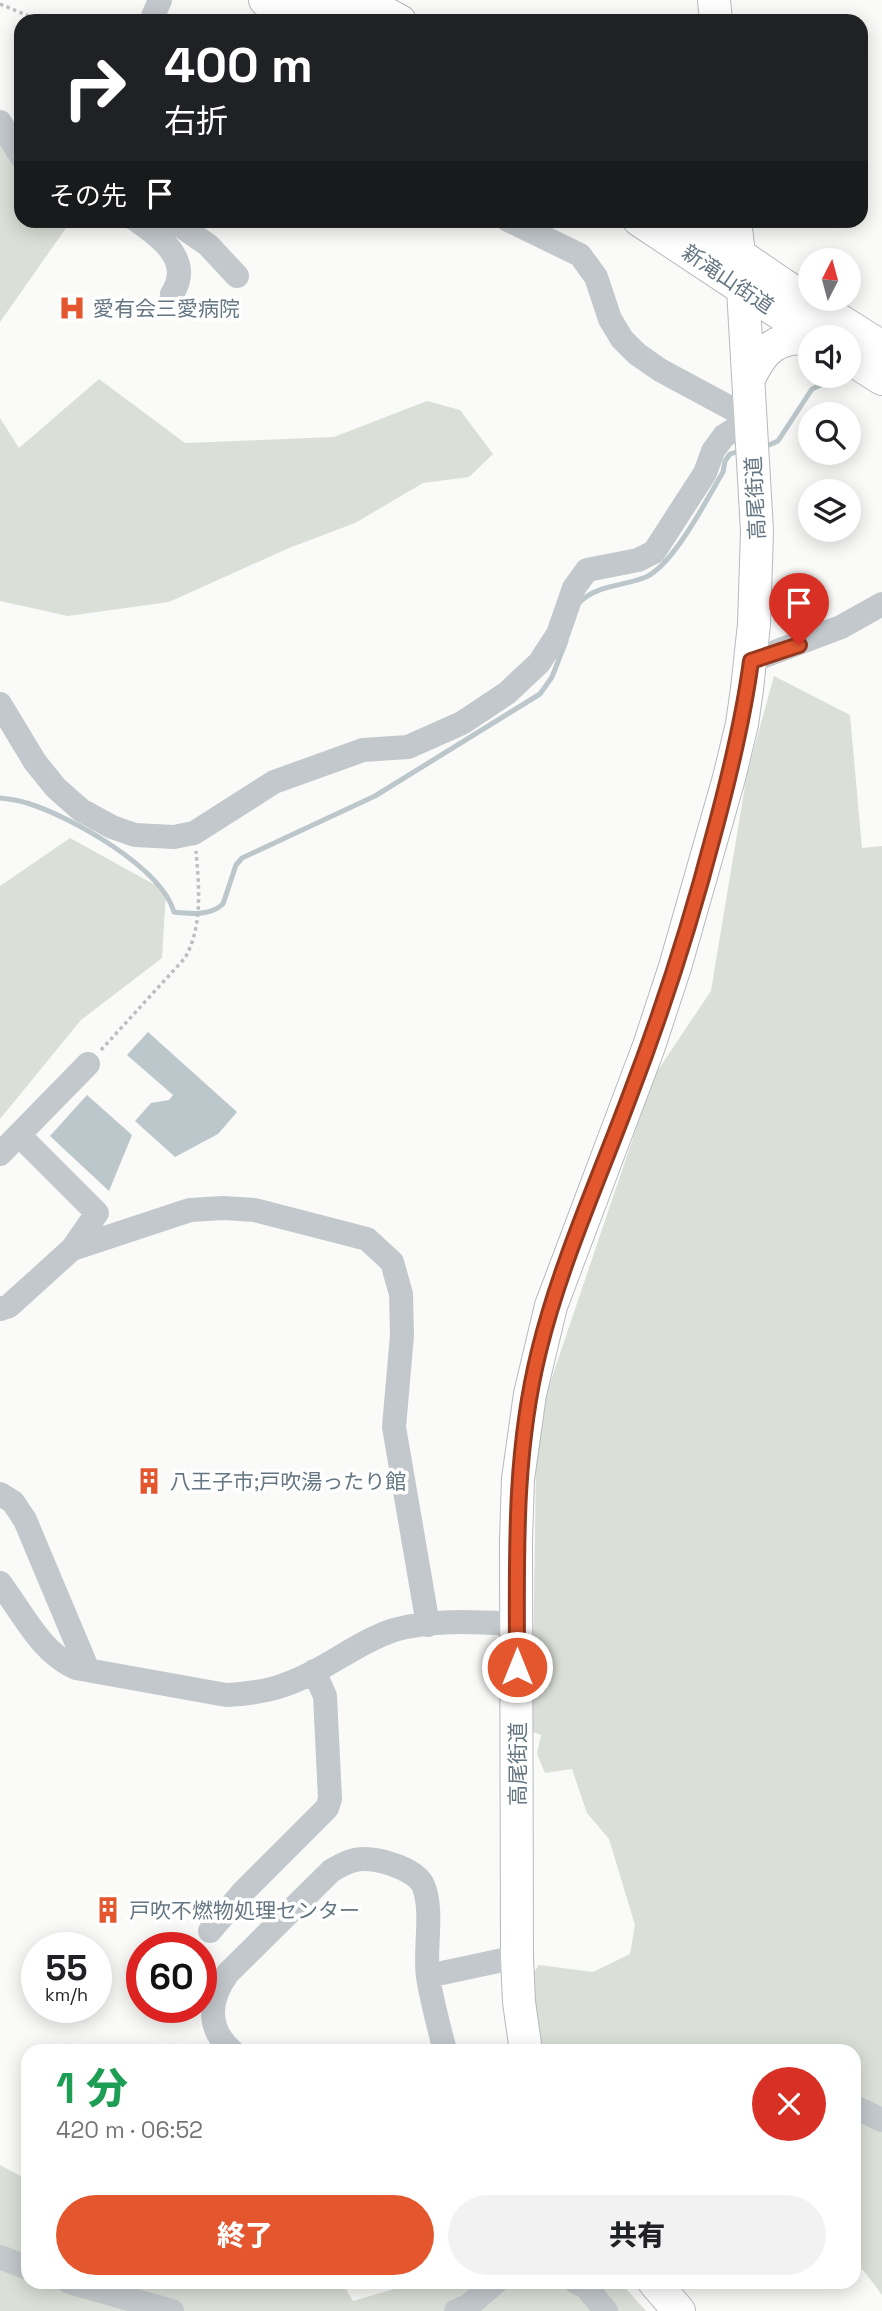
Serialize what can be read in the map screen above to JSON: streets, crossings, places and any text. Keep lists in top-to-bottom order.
{
  "streets": {
    "main road": ["新滝山街道", "高尾街道"]
  },
  "crossings": [
    ["新滝山街道", "高尾街道"]
  ],
  "places": {
    "hospital": ["愛有会三愛病院"],
    "building": ["八王子市;戸吹湯ったり館", "戸吹不燃物処理センター"]
  },
  "north": "top",
  "page": {
    "turn": ["400 m", "右折"],
    "then": "その先",
    "speed": "55 km/h",
    "limit": "60",
    "heading": ["1 分", "420 m · 06:52"],
    "buttons": ["終了", "共有"]
  }
}
